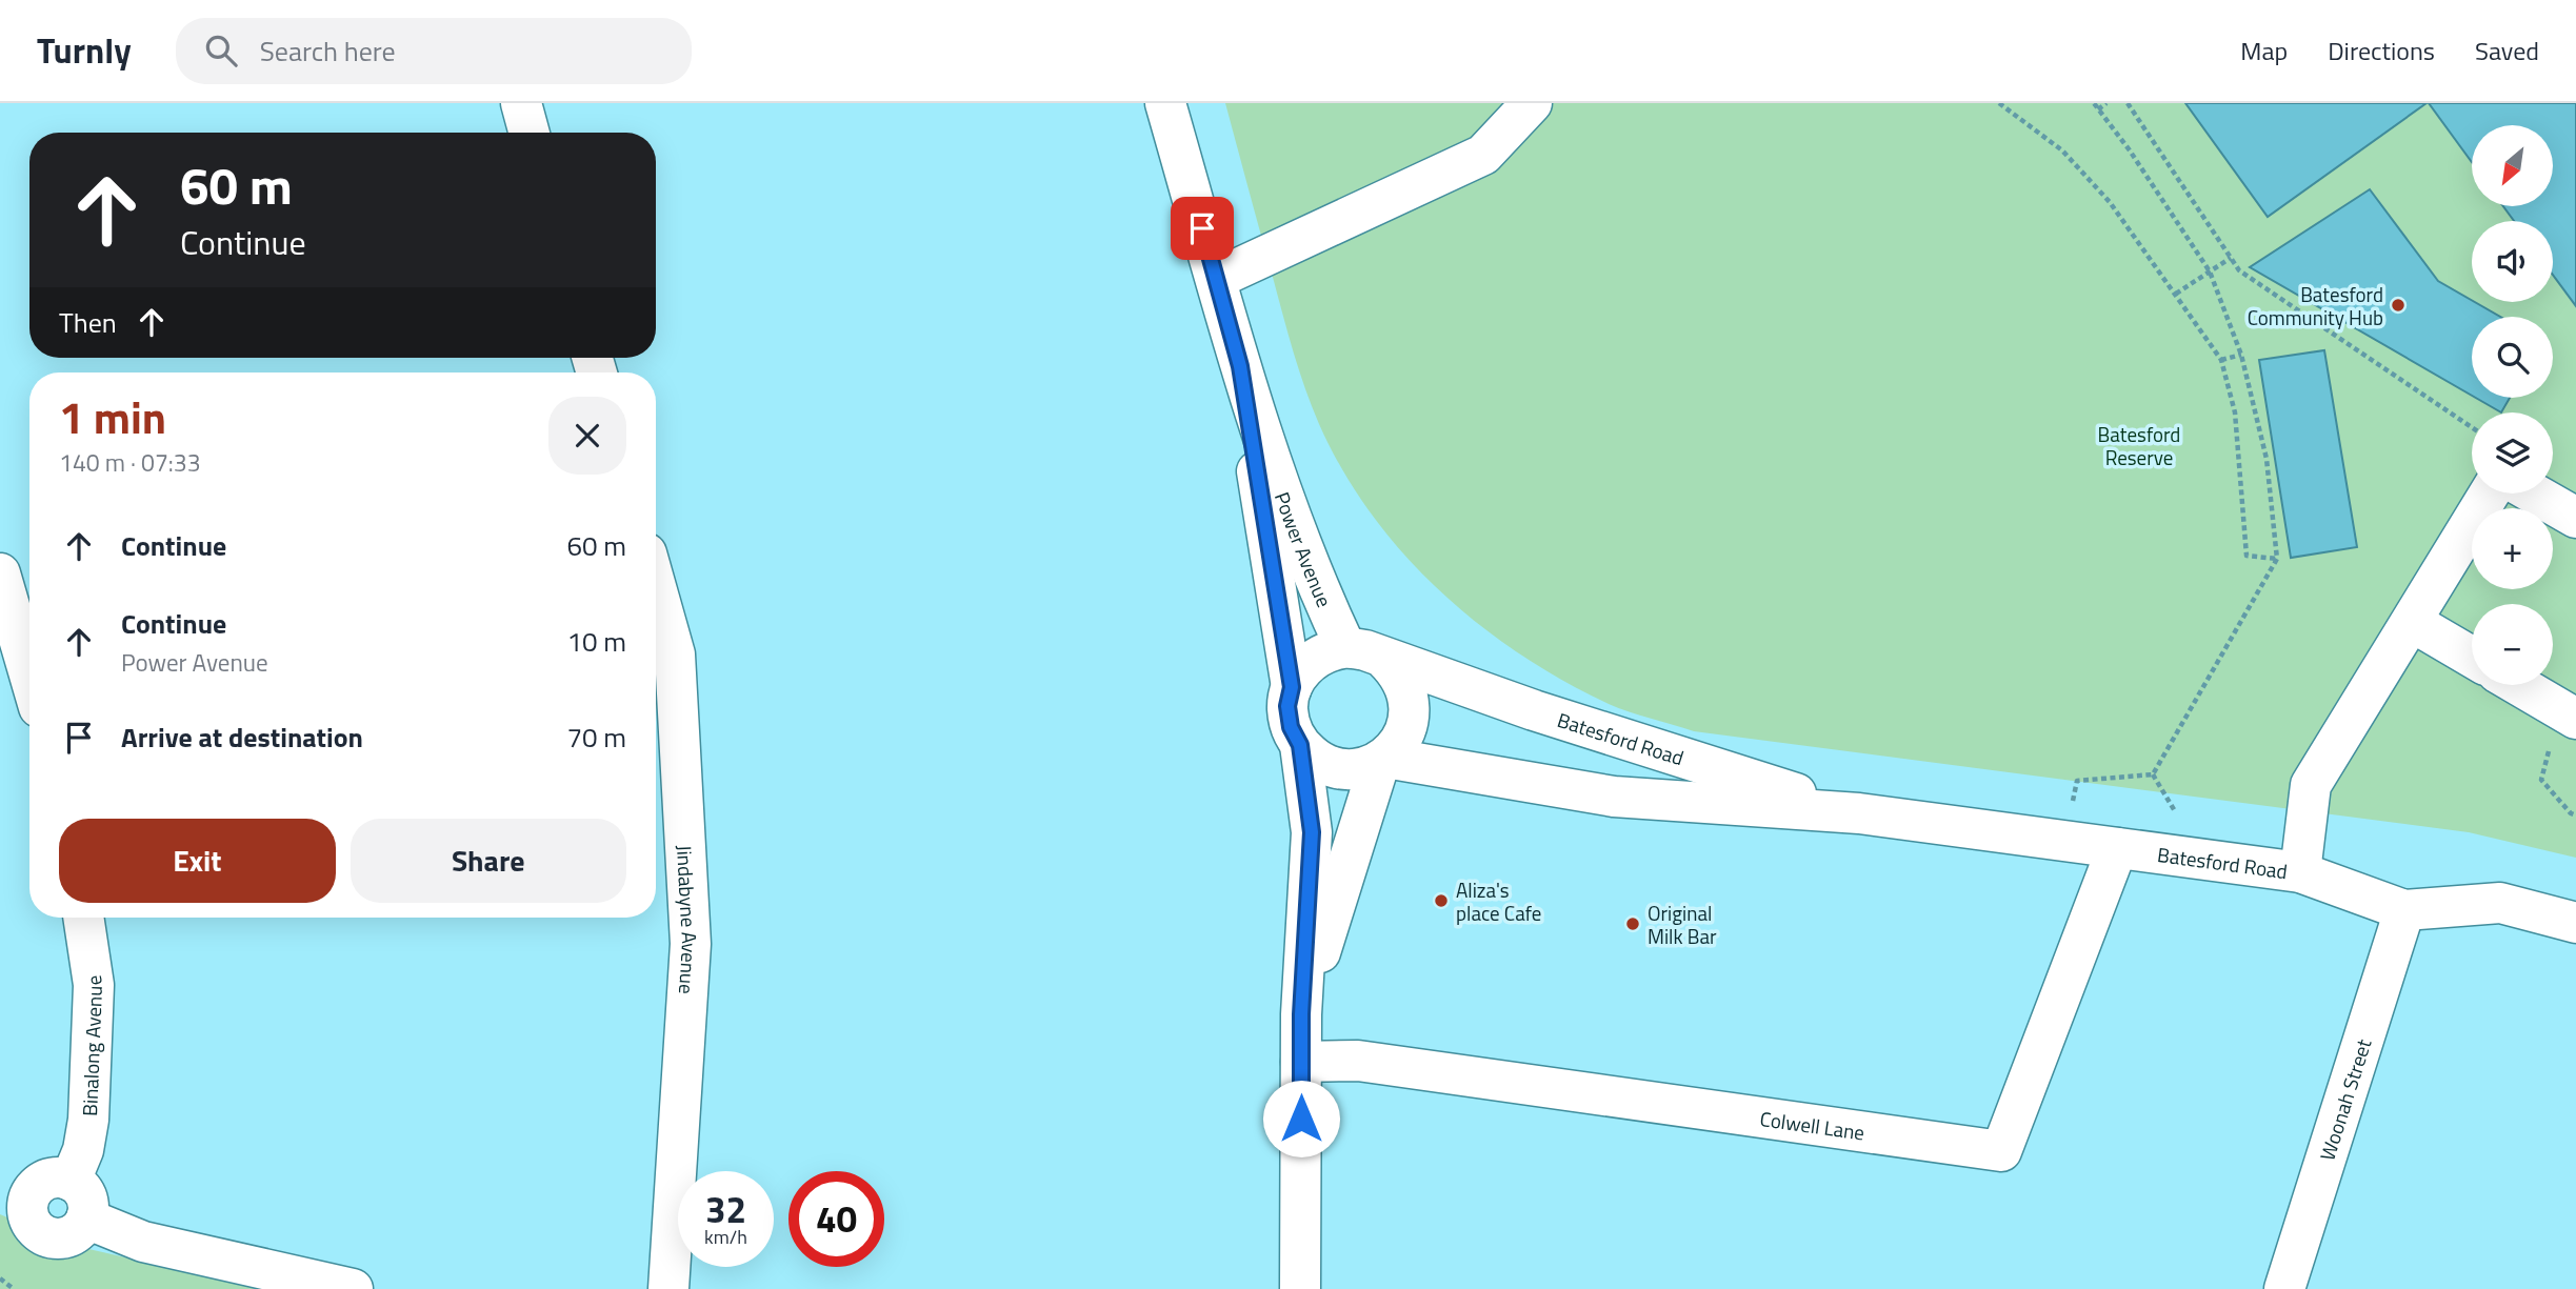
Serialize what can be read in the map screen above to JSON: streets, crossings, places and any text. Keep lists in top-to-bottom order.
{
  "streets": {
    "street": [
      "Power Avenue",
      "Batesford Road",
      "Jindabyne Avenue",
      "Binalong Avenue",
      "Woonah Street",
      "Colwell Lane"
    ]
  },
  "crossings": [
    ["Power Avenue", "Batesford Road"],
    ["Batesford Road", "Woonah Street"],
    ["Batesford Road", "Colwell Lane"]
  ],
  "parks": ["Batesford Reserve"],
  "places": ["Batesford Community Hub", "Aliza's place Cafe", "Original Milk Bar"],
  "north": "bottom left",
  "page": {
    "header": "Turnly",
    "search": "Search here",
    "nav": ["Map", "Directions", "Saved"],
    "map_buttons": ["+", "−"],
    "turn": ["60 m", "Continue"],
    "then": "Then",
    "heading": ["1 min", "140 m · 07:33"],
    "list": [
      {
        "name": "Continue",
        "value": "60 m"
      },
      {
        "name": "Continue",
        "note": "Power Avenue",
        "value": "10 m"
      },
      {
        "name": "Arrive at destination",
        "value": "70 m"
      }
    ],
    "buttons": ["Exit", "Share"],
    "speed": "32 km/h",
    "limit": "40"
  }
}
